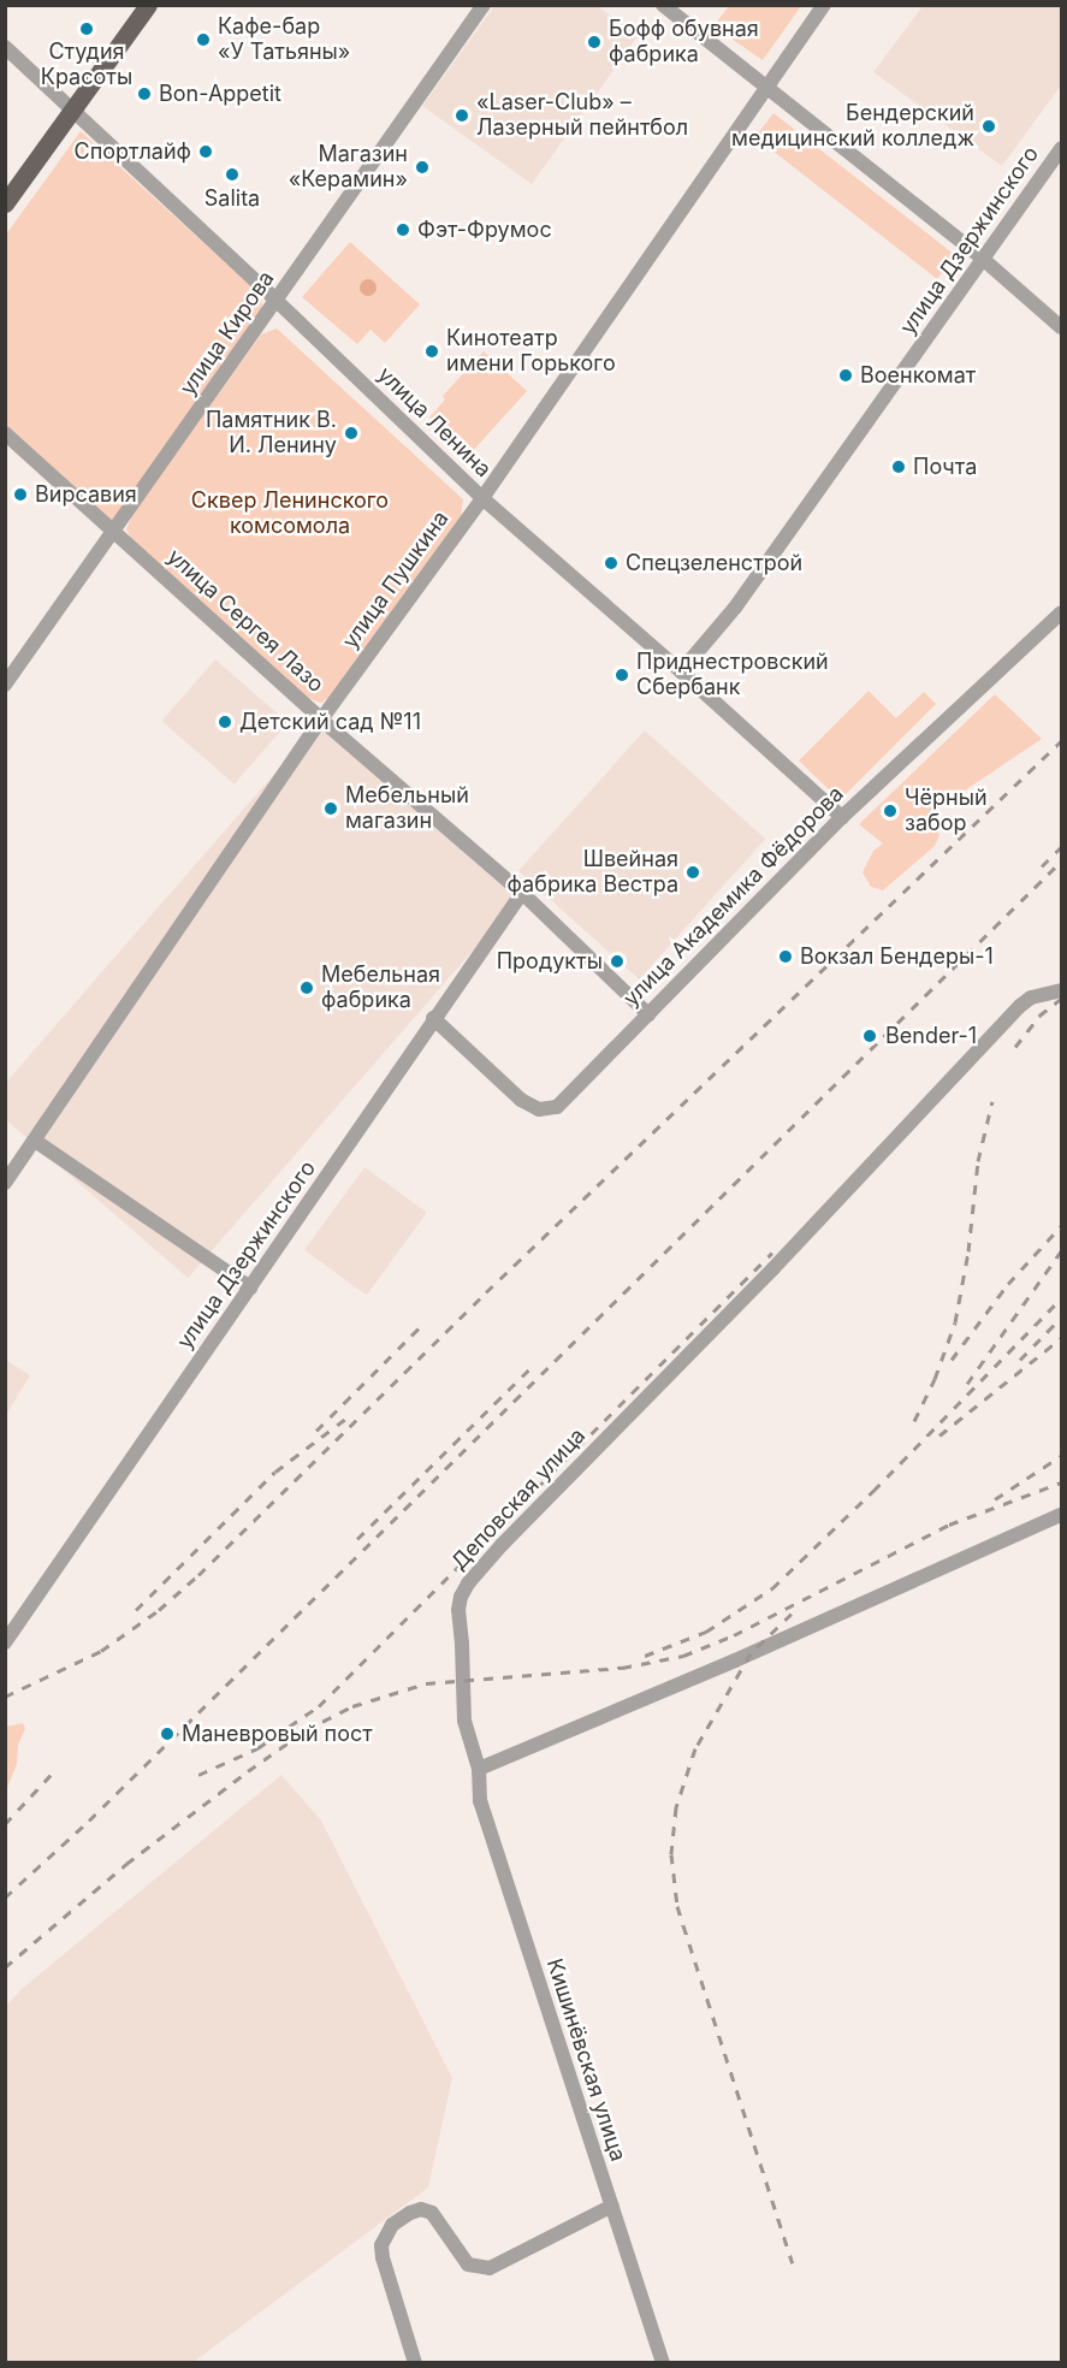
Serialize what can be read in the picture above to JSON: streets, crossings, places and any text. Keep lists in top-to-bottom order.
{
  "streets": {
    "street": [
      "улица Дзержинского",
      "улица Кирова",
      "улица Ленина",
      "улица Пушкина",
      "улица Сергея Лазо",
      "улица Академика Фёдорова",
      "Деповская улица",
      "Кишинёвская улица"
    ]
  },
  "crossings": [
    ["улица Дзержинского", "улица Ленина"],
    ["улица Дзержинского", "улица Сергея Лазо"],
    ["улица Дзержинского", "улица Академика Фёдорова"],
    ["улица Кирова", "улица Ленина"],
    ["улица Кирова", "улица Сергея Лазо"],
    ["улица Ленина", "улица Пушкина"],
    ["улица Ленина", "улица Академика Фёдорова"],
    ["улица Пушкина", "улица Сергея Лазо"],
    ["улица Сергея Лазо", "улица Академика Фёдорова"],
    ["Деповская улица", "Кишинёвская улица"]
  ],
  "parks": ["Сквер Ленинского комсомола"],
  "places": [
    "Студия Красоты",
    "Кафе-бар «У Татьяны»",
    "Бофф обувная фабрика",
    "Bon-Appetit",
    "«Laser-Club» – Лазерный пейнтбол",
    "Бендерский медицинский колледж",
    "Спортлайф",
    "Магазин «Керамин»",
    "Salita",
    "Фэт-Фрумос",
    "Кинотеатр имени Горького",
    "Военкомат",
    "Памятник В. И. Ленину",
    "Почта",
    "Вирсавия",
    "Спецзеленстрой",
    "Приднестровский Сбербанк",
    "Детский сад №11",
    "Мебельный магазин",
    "Чёрный забор",
    "Швейная фабрика Вестра",
    "Вокзал Бендеры-1",
    "Продукты",
    "Мебельная фабрика",
    "Bender-1",
    "Маневровый пост"
  ]
}
